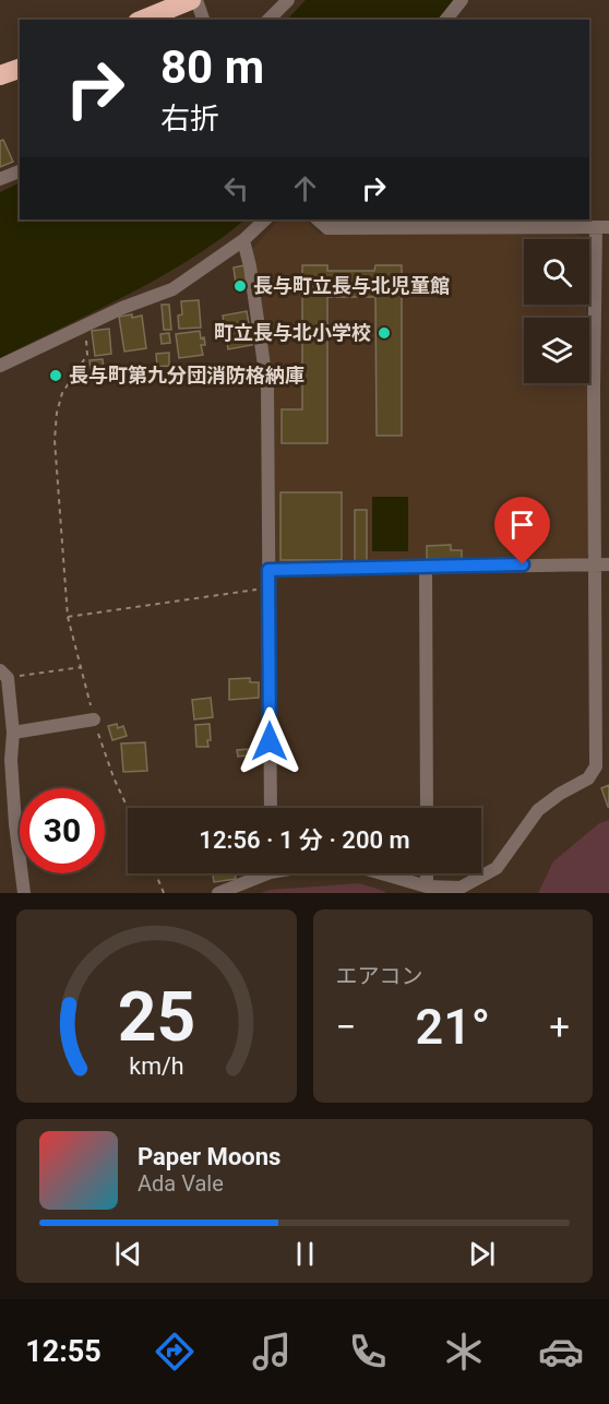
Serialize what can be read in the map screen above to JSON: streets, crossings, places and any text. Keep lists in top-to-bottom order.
{
  "places": ["長与町立長与北児童館", "町立長与北小学校", "長与町第九分団消防格納庫"],
  "page": {
    "turn": ["80 m", "右折"],
    "limit": "30",
    "trip": "12:56 · 1 分 · 200 m",
    "tile": "エアコン",
    "heat": ["−", "21°", "+"],
    "song": ["Paper Moons", "Ada Vale"],
    "tabs": "12:55",
    "gauge": ["25", "km/h"]
  }
}
